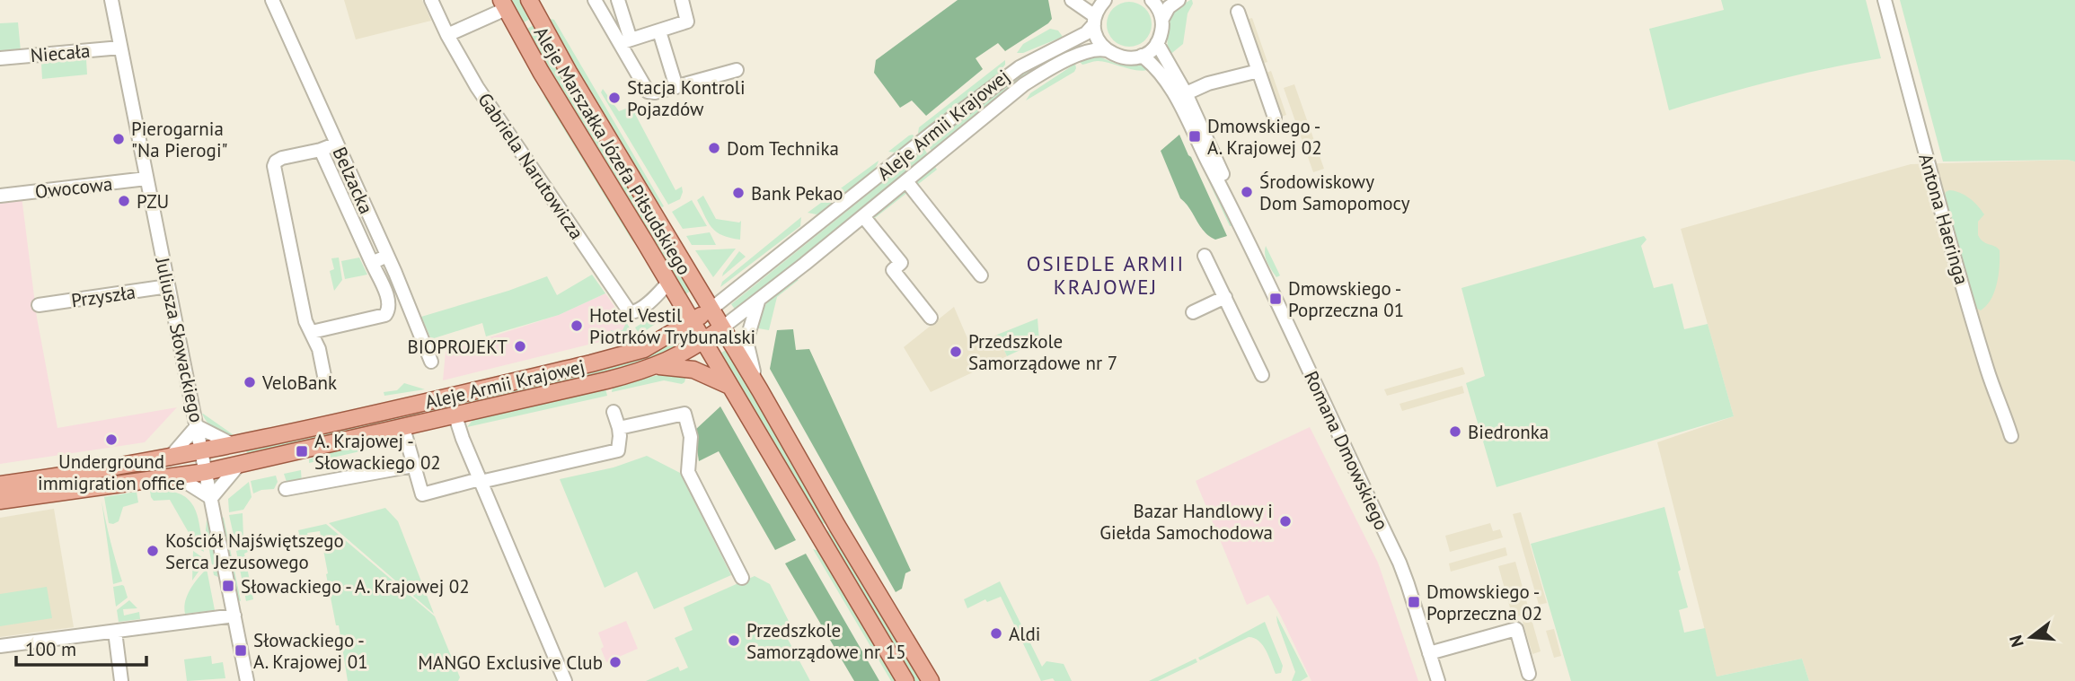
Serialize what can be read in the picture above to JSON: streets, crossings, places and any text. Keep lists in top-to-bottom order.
{
  "streets": {
    "main road": ["Aleje Armii Krajowej", "Aleje Marszałka Józefa Piłsudskiego"],
    "street": [
      "Niecała",
      "Gabriela Narutowicza",
      "Belzacka",
      "Owocowa",
      "Antona Haeringa",
      "Przyszła",
      "Juliusza Słowackiego",
      "Romana Dmowskiego"
    ]
  },
  "crossings": [
    ["Niecała", "Juliusza Słowackiego"],
    ["Aleje Armii Krajowej", "Aleje Marszałka Józefa Piłsudskiego"],
    ["Aleje Armii Krajowej", "Juliusza Słowackiego"],
    ["Aleje Marszałka Józefa Piłsudskiego", "Gabriela Narutowicza"],
    ["Owocowa", "Juliusza Słowackiego"],
    ["Przyszła", "Juliusza Słowackiego"]
  ],
  "districts": ["OSIEDLE ARMII KRAJOWEJ"],
  "places": {
    "other": [
      "Stacja Kontroli Pojazdów",
      "Pierogarnia \"Na Pierogi\"",
      "Dom Technika",
      "Środowiskowy Dom Samopomocy",
      "Bank Pekao",
      "PZU",
      "Hotel Vestil Piotrków Trybunalski",
      "BIOPROJEKT",
      "Przedszkole Samorządowe nr 7",
      "VeloBank",
      "Biedronka",
      "Underground immigration office",
      "Bazar Handlowy i Giełda Samochodowa",
      "Kościół Najświętszego Serca Jezusowego",
      "Aldi",
      "Przedszkole Samorządowe nr 15",
      "MANGO Exclusive Club"
    ],
    "transit": [
      "Dmowskiego - A. Krajowej 02",
      "Dmowskiego - Poprzeczna 01",
      "A. Krajowej - Słowackiego 02",
      "Słowackiego - A. Krajowej 02",
      "Dmowskiego - Poprzeczna 02",
      "Słowackiego - A. Krajowej 01"
    ]
  },
  "scale_bar": "100 m",
  "north": "left"
}
